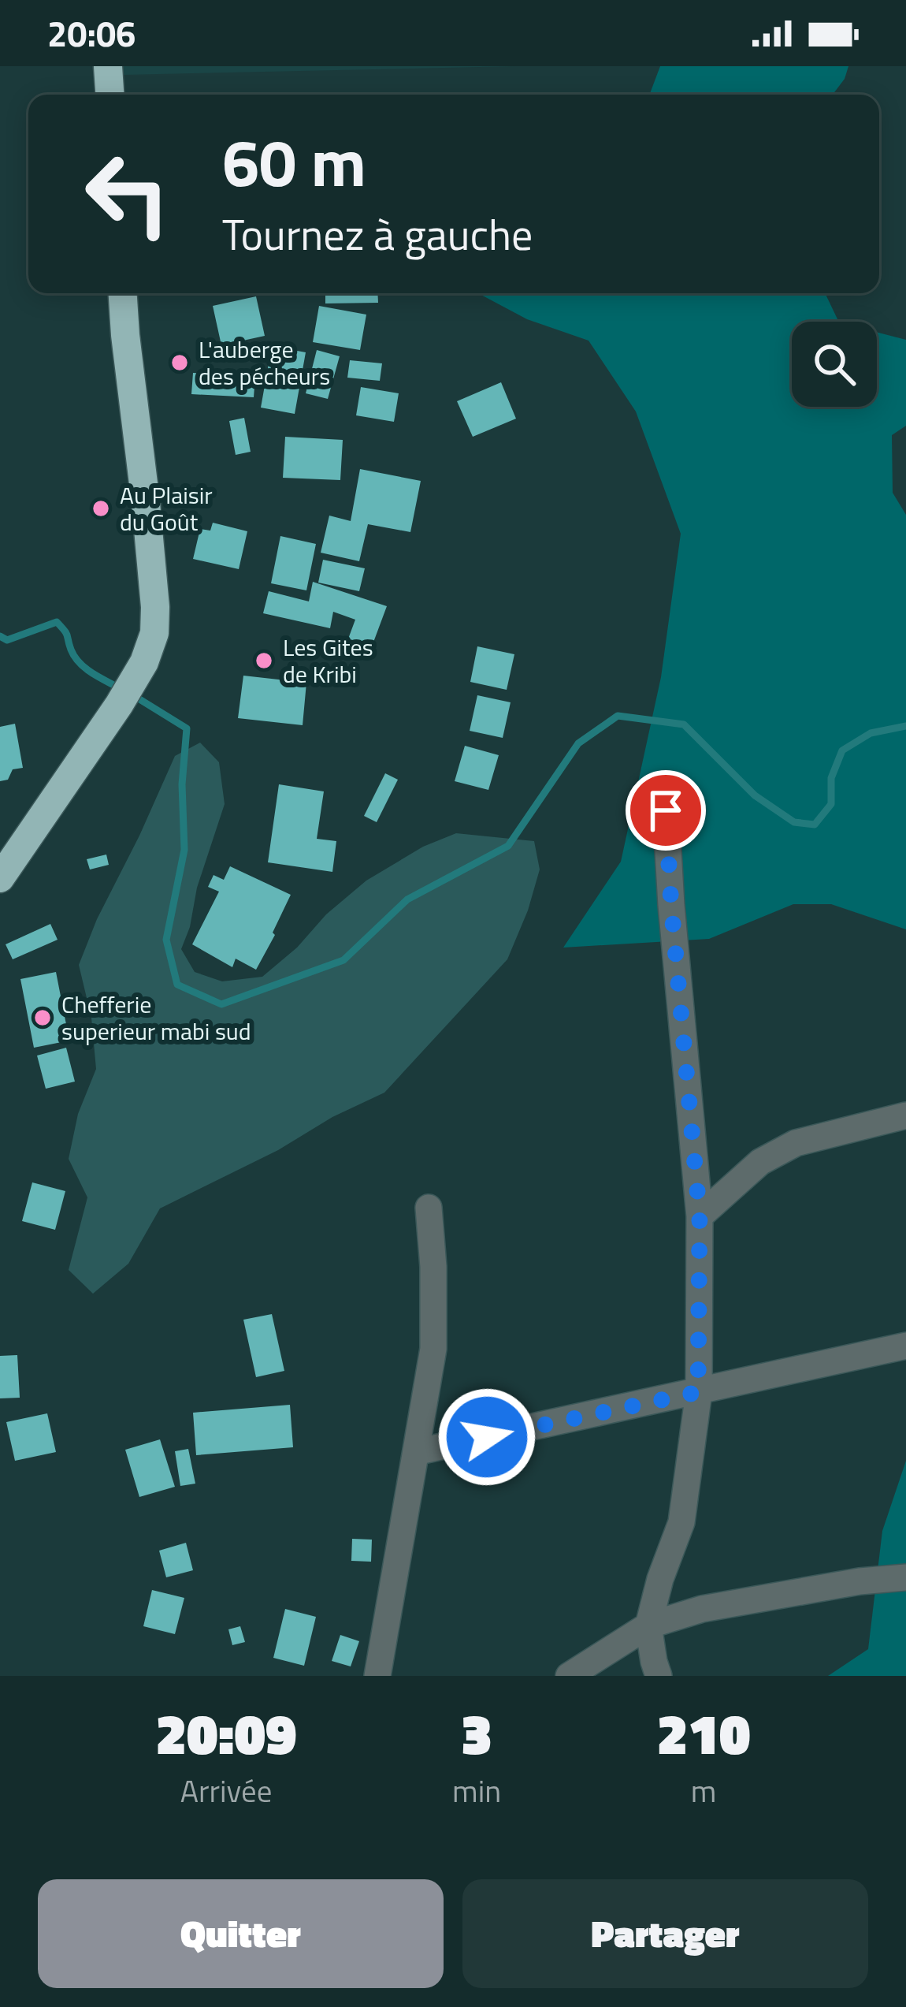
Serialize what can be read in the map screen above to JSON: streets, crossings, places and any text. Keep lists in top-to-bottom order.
{
  "places": [
    "L'auberge des pécheurs",
    "Au Plaisir du Goût",
    "Les Gites de Kribi",
    "Chefferie superieur mabi sud"
  ],
  "page": {
    "status": "20:06",
    "turn": ["60 m", "Tournez à gauche"],
    "eta": [
      "20:09",
      "Arrivée",
      "3",
      "min",
      "210",
      "m"
    ],
    "buttons": ["Quitter", "Partager"]
  }
}
